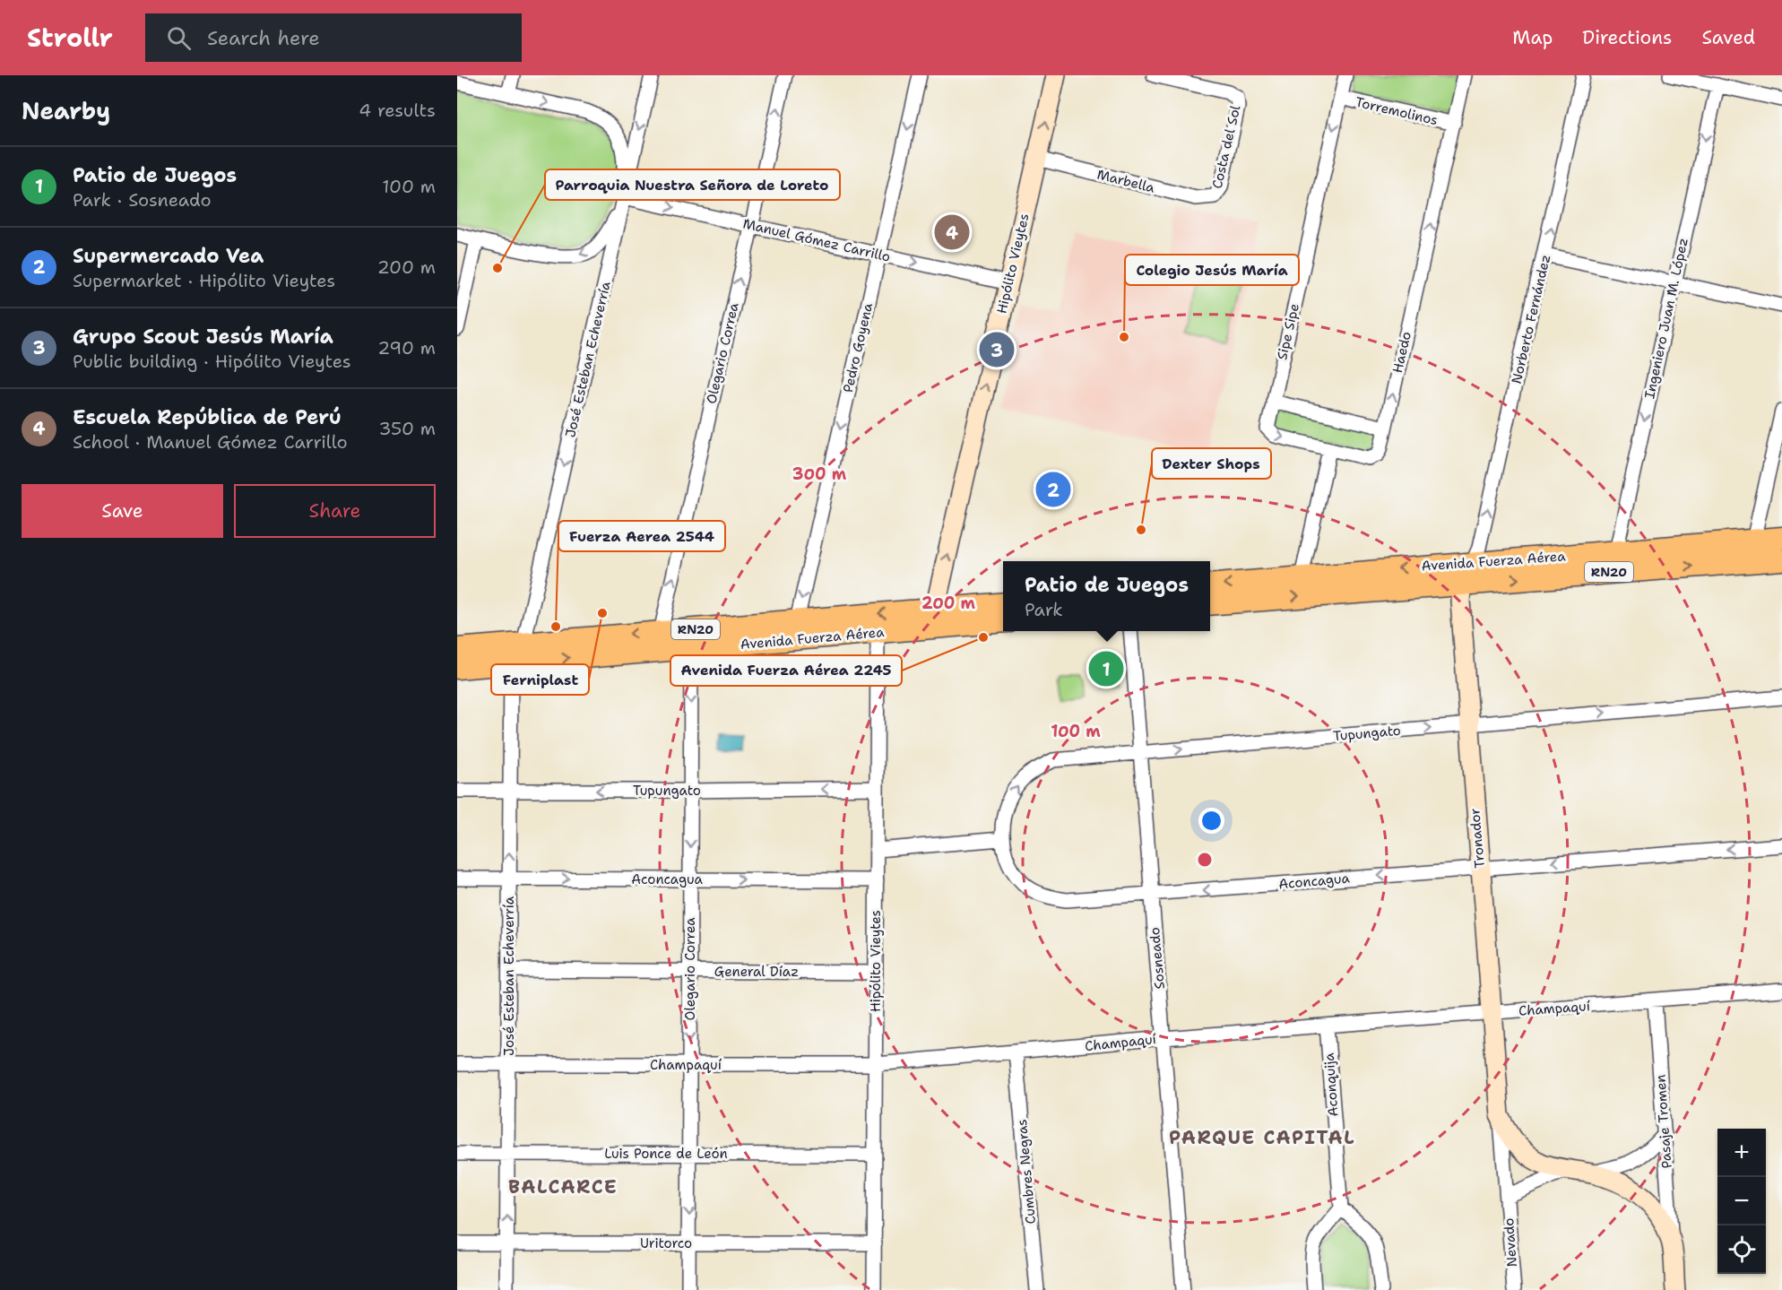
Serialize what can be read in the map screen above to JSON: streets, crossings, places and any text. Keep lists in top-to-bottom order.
{
  "streets": {
    "main road": [
      "Hipólito Vieytes",
      "Avenida Fuerza Aérea",
      "RN20",
      "Tronador"
    ],
    "street": [
      "Torremolinos",
      "Costa del Sol",
      "Marbella",
      "Manuel Gómez Carrillo",
      "Ingeniero Juan M. López",
      "Norberto Fernández",
      "Sipe Sipe",
      "Pedro Goyena",
      "Haedo",
      "Olegario Correa",
      "José Esteban Echeverría",
      "Tupungato",
      "Aconcagua",
      "Sosneado",
      "General Díaz",
      "Champaquí",
      "Aconquija",
      "Pasaje Tromen",
      "Luis Ponce de León",
      "Cumbres Negras",
      "Nevado",
      "Uritorco"
    ]
  },
  "crossings": [
    ["Torremolinos", "Sipe Sipe"],
    ["Torremolinos", "Haedo"],
    ["Costa del Sol", "Marbella"],
    ["Marbella", "Hipólito Vieytes"],
    ["Manuel Gómez Carrillo", "Hipólito Vieytes"],
    ["Manuel Gómez Carrillo", "Pedro Goyena"],
    ["Manuel Gómez Carrillo", "Olegario Correa"],
    ["Manuel Gómez Carrillo", "José Esteban Echeverría"],
    ["Hipólito Vieytes", "Avenida Fuerza Aérea"],
    ["Hipólito Vieytes", "Tupungato"],
    ["Hipólito Vieytes", "Aconcagua"],
    ["Hipólito Vieytes", "General Díaz"],
    ["Hipólito Vieytes", "Champaquí"],
    ["Hipólito Vieytes", "Luis Ponce de León"],
    ["Hipólito Vieytes", "Uritorco"],
    ["Ingeniero Juan M. López", "Avenida Fuerza Aérea"],
    ["Norberto Fernández", "Avenida Fuerza Aérea"],
    ["Norberto Fernández", "Tronador"],
    ["Sipe Sipe", "Haedo"],
    ["Pedro Goyena", "Avenida Fuerza Aérea"],
    ["Olegario Correa", "Avenida Fuerza Aérea"],
    ["Olegario Correa", "Tupungato"],
    ["Olegario Correa", "Aconcagua"],
    ["Olegario Correa", "General Díaz"],
    ["Olegario Correa", "Champaquí"],
    ["Olegario Correa", "Luis Ponce de León"],
    ["Olegario Correa", "Uritorco"],
    ["José Esteban Echeverría", "Avenida Fuerza Aérea"],
    ["José Esteban Echeverría", "Tupungato"],
    ["José Esteban Echeverría", "Aconcagua"],
    ["José Esteban Echeverría", "General Díaz"],
    ["José Esteban Echeverría", "Champaquí"],
    ["José Esteban Echeverría", "Luis Ponce de León"],
    ["José Esteban Echeverría", "Uritorco"],
    ["Avenida Fuerza Aérea", "Tronador"],
    ["Tupungato", "Tronador"],
    ["Tupungato", "Aconcagua"],
    ["Tupungato", "Sosneado"],
    ["Tronador", "Aconcagua"],
    ["Tronador", "Champaquí"],
    ["Tronador", "Pasaje Tromen"],
    ["Tronador", "Nevado"],
    ["Aconcagua", "Sosneado"],
    ["Sosneado", "Champaquí"],
    ["Champaquí", "Aconquija"],
    ["Champaquí", "Pasaje Tromen"],
    ["Champaquí", "Cumbres Negras"]
  ],
  "one_way": [
    "Manuel Gómez Carrillo",
    "Ingeniero Juan M. López",
    "Norberto Fernández",
    "Sipe Sipe",
    "Pedro Goyena",
    "Haedo"
  ],
  "districts": ["PARQUE CAPITAL", "BALCARCE"],
  "places": [
    "Parroquia Nuestra Señora de Loreto",
    "Colegio Jesús María",
    "Dexter Shops",
    "Ferniplast",
    "Fuerza Aerea 2544",
    "Avenida Fuerza Aérea 2245"
  ],
  "page": {
    "header": "Strollr",
    "search": "Search here",
    "nav": ["Map", "Directions", "Saved"],
    "heading": ["Nearby", "4 results"],
    "list": [
      {
        "mark": "1",
        "name": "Patio de Juegos",
        "note": "Park · Sosneado",
        "value": "100 m"
      },
      {
        "mark": "2",
        "name": "Supermercado Vea",
        "note": "Supermarket · Hipólito Vieytes",
        "value": "200 m"
      },
      {
        "mark": "3",
        "name": "Grupo Scout Jesús María",
        "note": "Public building · Hipólito Vieytes",
        "value": "290 m"
      },
      {
        "mark": "4",
        "name": "Escuela República de Perú",
        "note": "School · Manuel Gómez Carrillo",
        "value": "350 m"
      }
    ],
    "pins": [
      "4",
      "3",
      "2",
      "1"
    ],
    "buttons": ["Save", "Share"],
    "popup": ["Patio de Juegos", "Park"],
    "map_buttons": ["+", "−"]
  },
  "rings": ["300 m", "200 m", "100 m"]
}
